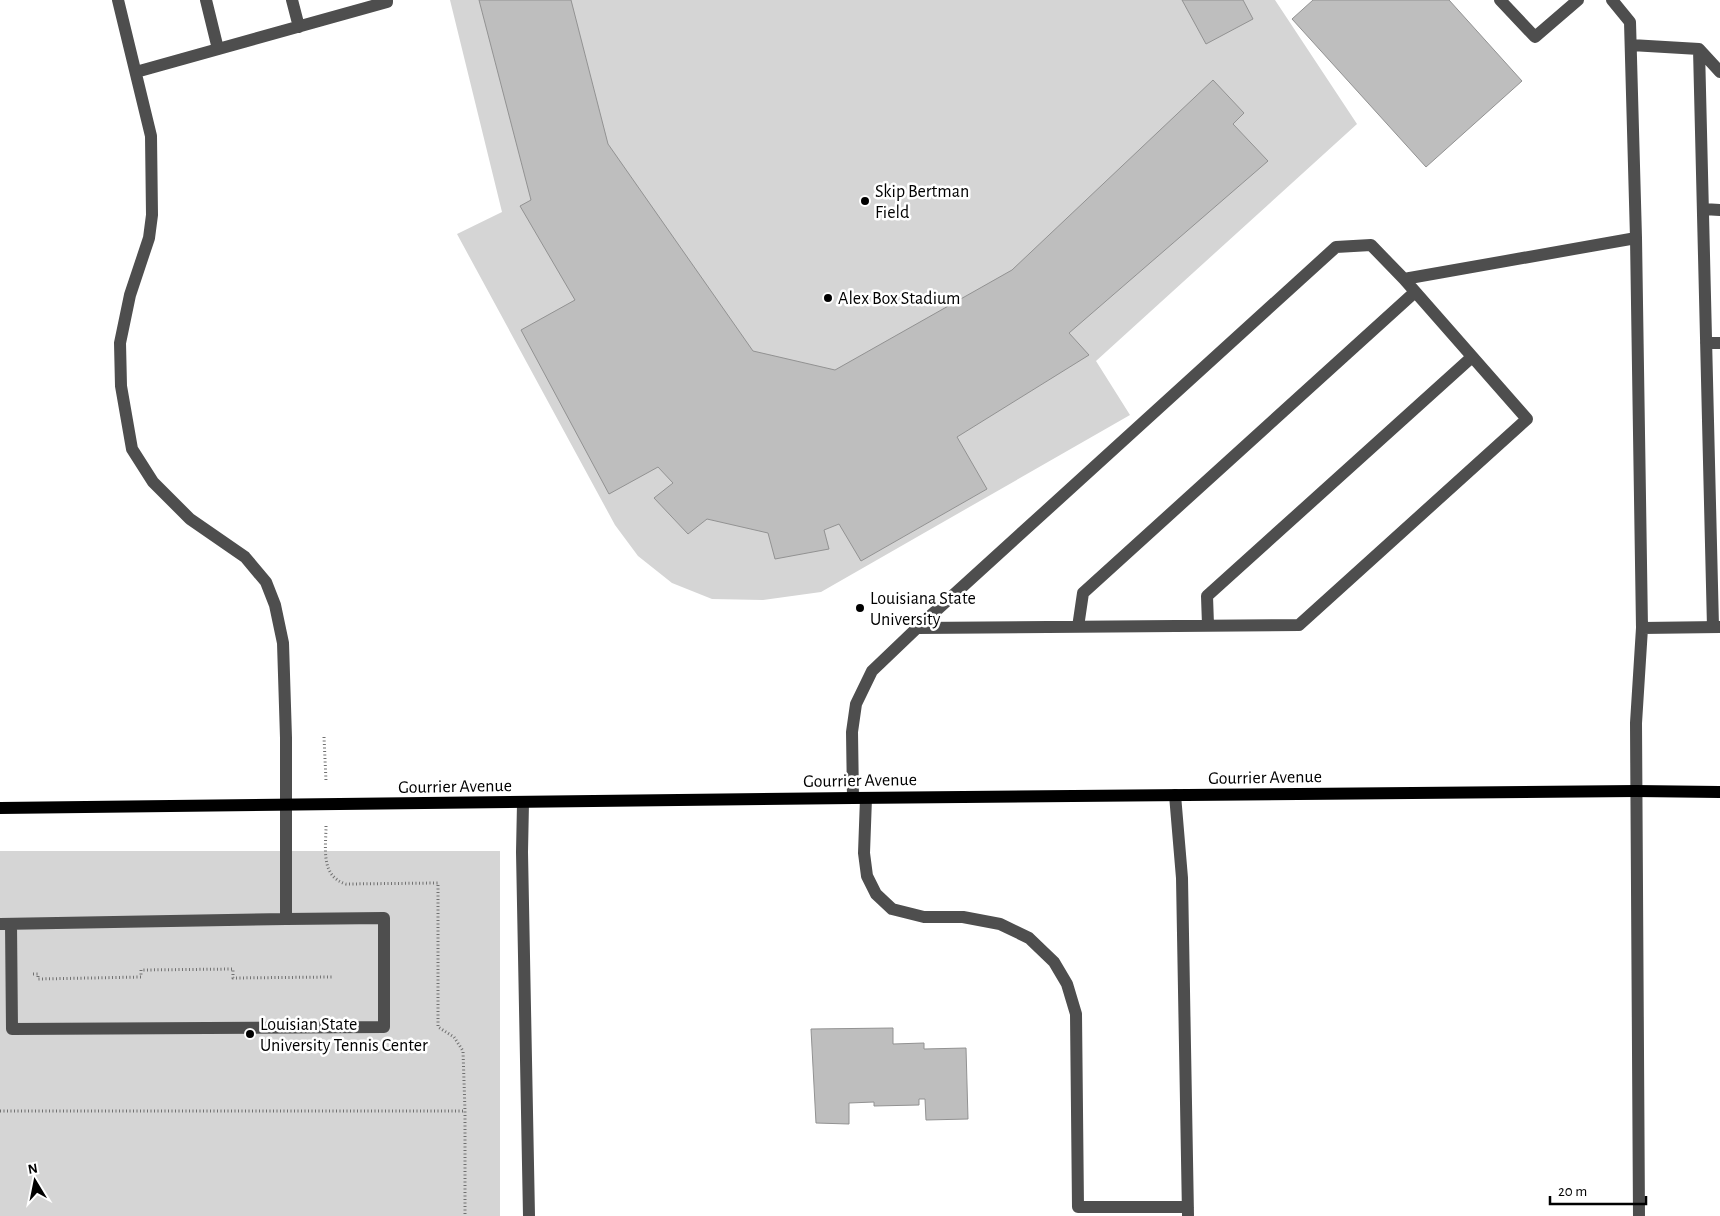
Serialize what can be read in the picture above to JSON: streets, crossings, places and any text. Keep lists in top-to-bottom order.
{
  "streets": {
    "main road": ["Gourrier Avenue"]
  },
  "places": [
    "Skip Bertman Field",
    "Alex Box Stadium",
    "Louisiana State University",
    "Louisian State University Tennis Center"
  ],
  "scale_bar": "20 m",
  "north": "top"
}
